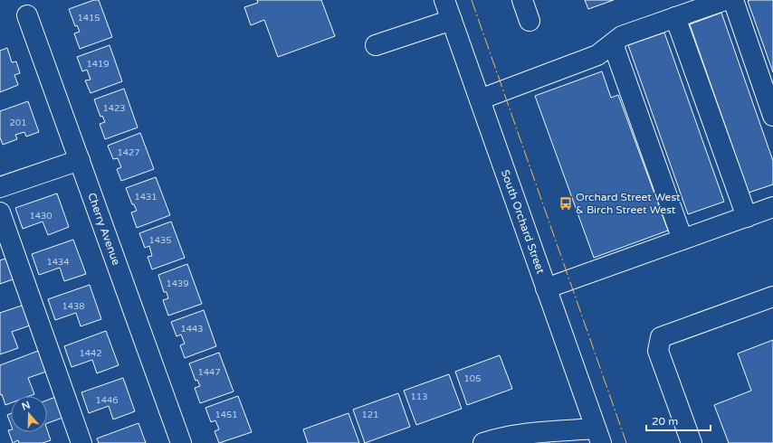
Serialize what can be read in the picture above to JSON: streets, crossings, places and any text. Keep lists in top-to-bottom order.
{
  "streets": {
    "street": ["South Orchard Street", "Cherry Avenue"]
  },
  "places": {
    "bus stop": ["Orchard Street West & Birch Street West"]
  },
  "house_numbers": [
    "1415",
    "1419",
    "1423",
    "201",
    "1427",
    "1431",
    "1430",
    "1435",
    "1434",
    "1439",
    "1438",
    "1443",
    "1442",
    "1447",
    "105",
    "113",
    "1446",
    "1451",
    "121"
  ],
  "scale_bar": "20 m",
  "north": "top"
}
